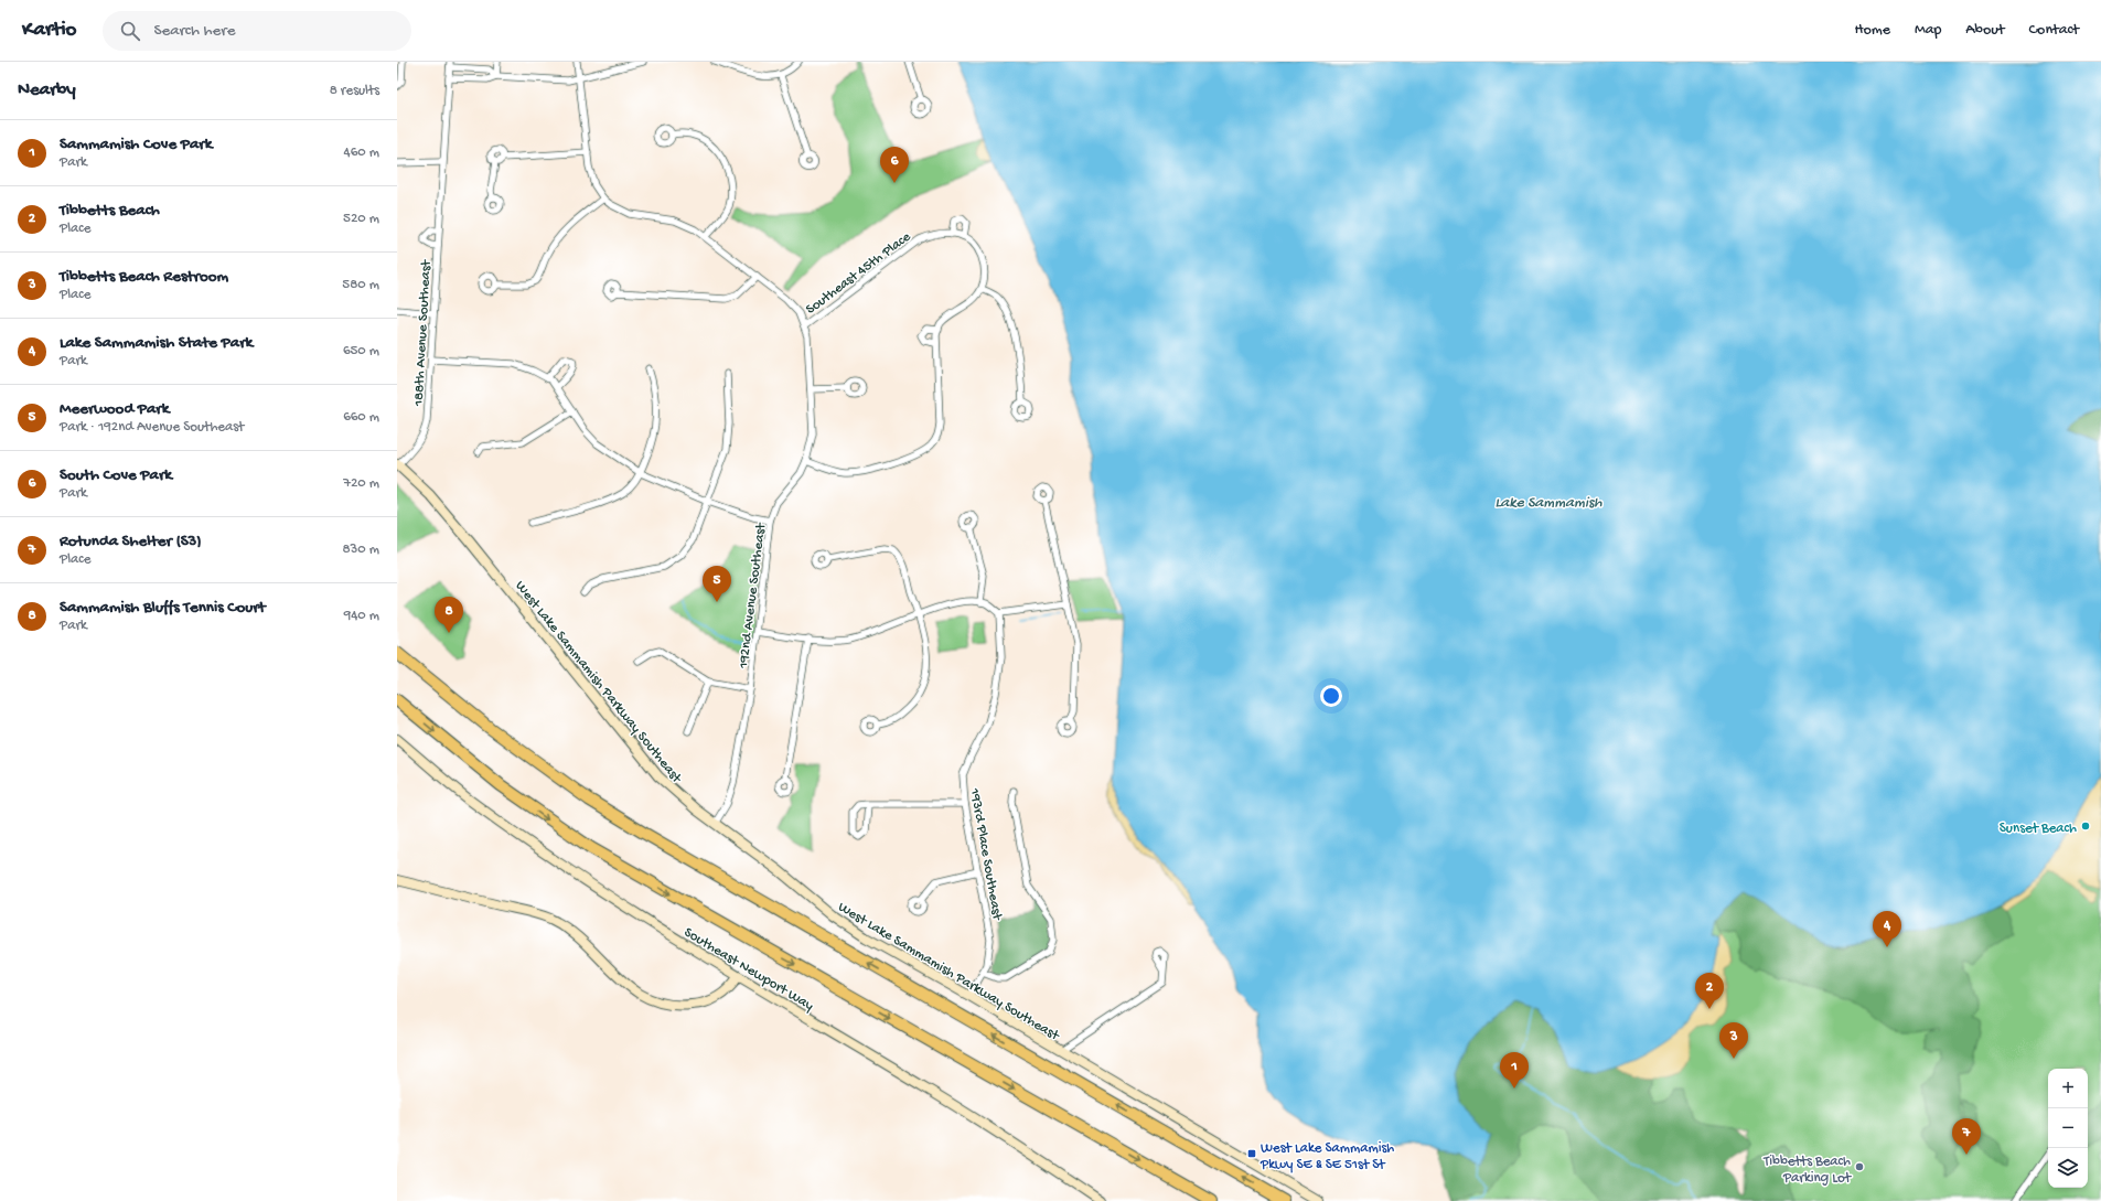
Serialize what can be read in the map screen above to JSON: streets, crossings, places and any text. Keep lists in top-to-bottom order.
{
  "streets": {
    "street": [
      "Southeast 45th Place",
      "188th Avenue Southeast",
      "192nd Avenue Southeast",
      "West Lake Sammamish Parkway Southeast",
      "193rd Place Southeast",
      "Southeast Newport Way"
    ]
  },
  "crossings": [
    ["Southeast 45th Place", "192nd Avenue Southeast"],
    ["188th Avenue Southeast", "West Lake Sammamish Parkway Southeast"],
    ["192nd Avenue Southeast", "West Lake Sammamish Parkway Southeast"],
    ["West Lake Sammamish Parkway Southeast", "193rd Place Southeast"]
  ],
  "water": ["Lake Sammamish"],
  "places": {
    "other": ["Sunset Beach", "Tibbetts Beach Parking Lot"],
    "transit": ["West Lake Sammamish Pkwy SE & SE 51st St"]
  },
  "page": {
    "header": "Kartio",
    "search": "Search here",
    "nav": [
      "Home",
      "Map",
      "About",
      "Contact"
    ],
    "heading": ["Nearby", "8 results"],
    "list": [
      {
        "mark": "1",
        "name": "Sammamish Cove Park",
        "note": "Park",
        "value": "460 m"
      },
      {
        "mark": "2",
        "name": "Tibbetts Beach",
        "note": "Place",
        "value": "520 m"
      },
      {
        "mark": "3",
        "name": "Tibbetts Beach Restroom",
        "note": "Place",
        "value": "580 m"
      },
      {
        "mark": "4",
        "name": "Lake Sammamish State Park",
        "note": "Park",
        "value": "650 m"
      },
      {
        "mark": "5",
        "name": "Meerwood Park",
        "note": "Park · 192nd Avenue Southeast",
        "value": "660 m"
      },
      {
        "mark": "6",
        "name": "South Cove Park",
        "note": "Park",
        "value": "720 m"
      },
      {
        "mark": "7",
        "name": "Rotunda Shelter (S3)",
        "note": "Place",
        "value": "830 m"
      },
      {
        "mark": "8",
        "name": "Sammamish Bluffs Tennis Court",
        "note": "Park",
        "value": "940 m"
      }
    ],
    "pins": [
      "6",
      "5",
      "8",
      "4",
      "2",
      "3",
      "1",
      "7"
    ],
    "map_buttons": ["+", "−"]
  }
}
